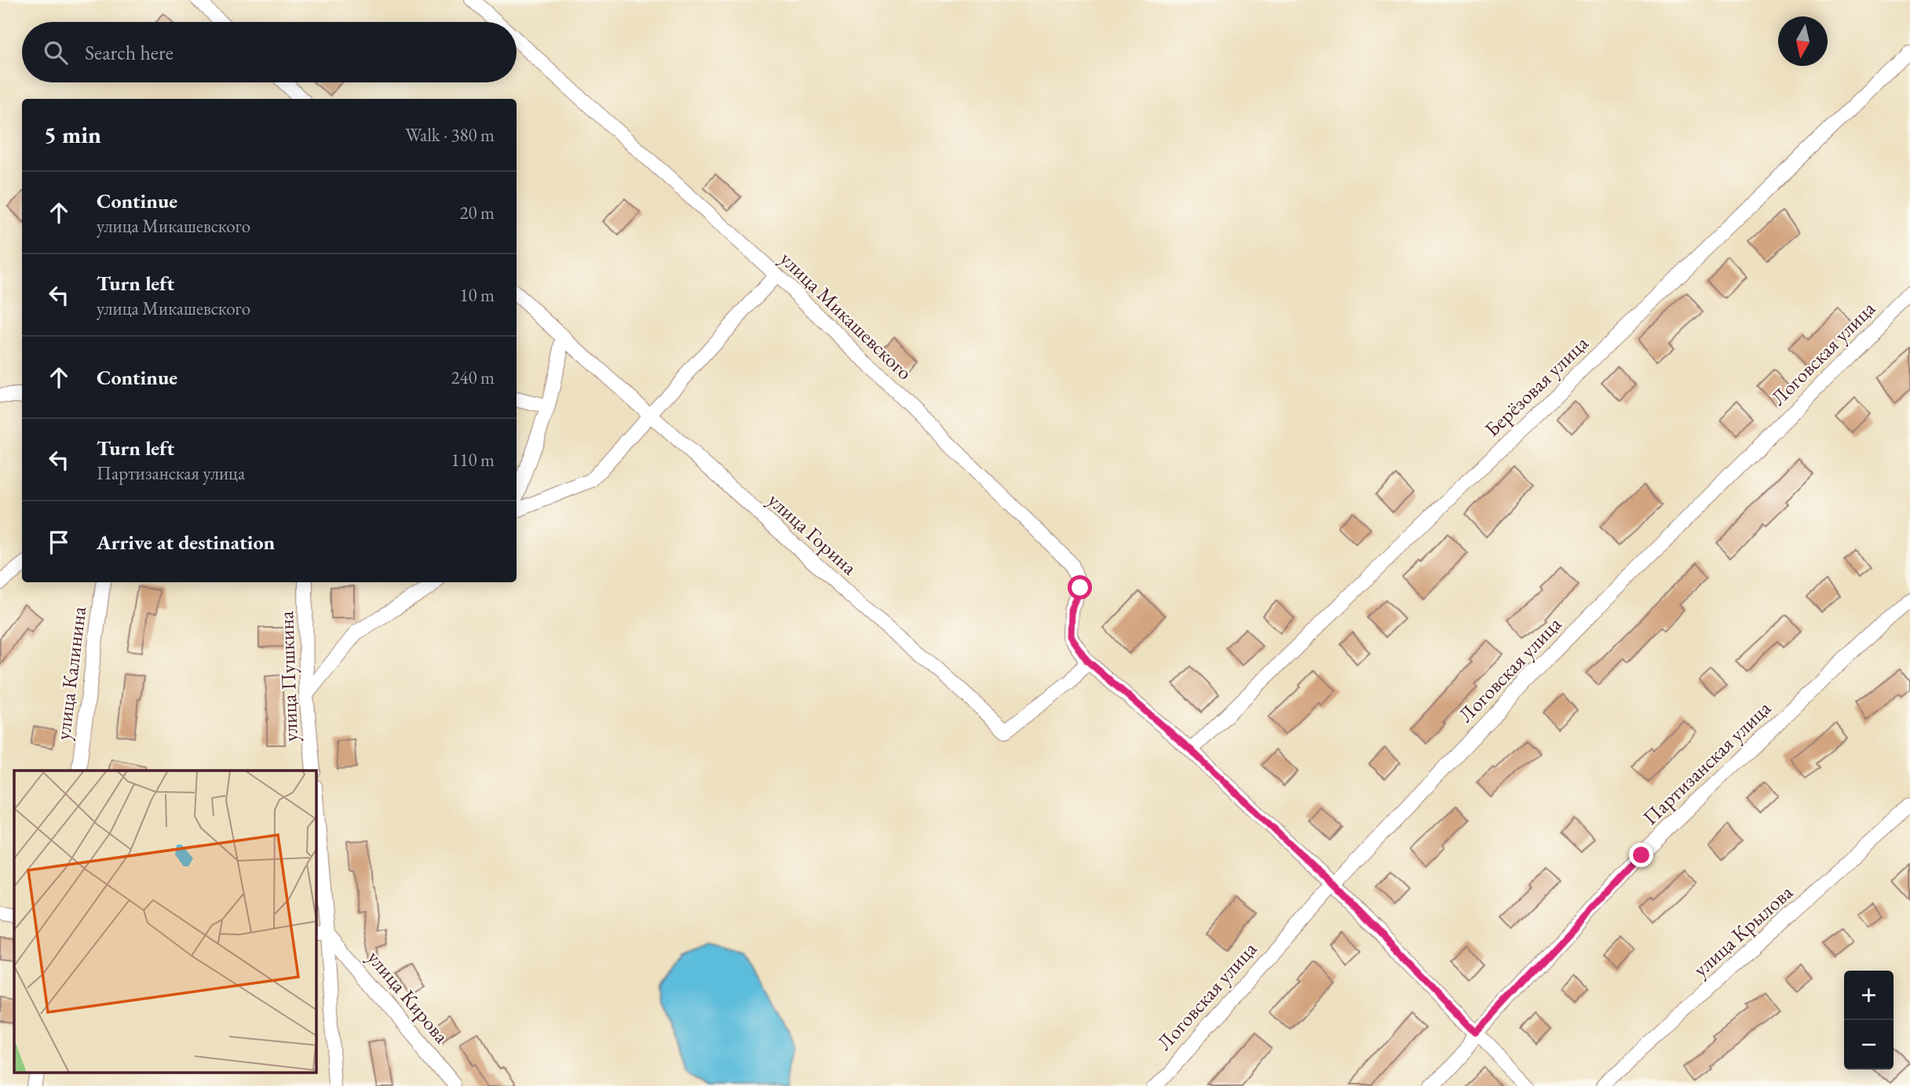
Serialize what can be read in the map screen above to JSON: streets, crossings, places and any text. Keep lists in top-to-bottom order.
{
  "streets": {
    "street": [
      "улица Микашевского",
      "Логовская улица",
      "Берёзовая улица",
      "улица Горина",
      "улица Калинина",
      "улица Пушкина",
      "Партизанская улица",
      "улица Крылова",
      "улица Кирова"
    ]
  },
  "crossings": [
    ["улица Микашевского", "Логовская улица"],
    ["улица Микашевского", "Берёзовая улица"],
    ["улица Микашевского", "улица Горина"],
    ["улица Микашевского", "Партизанская улица"]
  ],
  "north": "bottom",
  "page": {
    "search": "Search here",
    "heading": ["5 min", "Walk · 380 m"],
    "list": [
      ["Continue", "улица Микашевского", "20 m"],
      ["Turn left", "улица Микашевского", "10 m"],
      ["Continue", "240 m"],
      ["Turn left", "Партизанская улица", "110 m"],
      "Arrive at destination"
    ],
    "map_buttons": ["+", "−"]
  }
}
